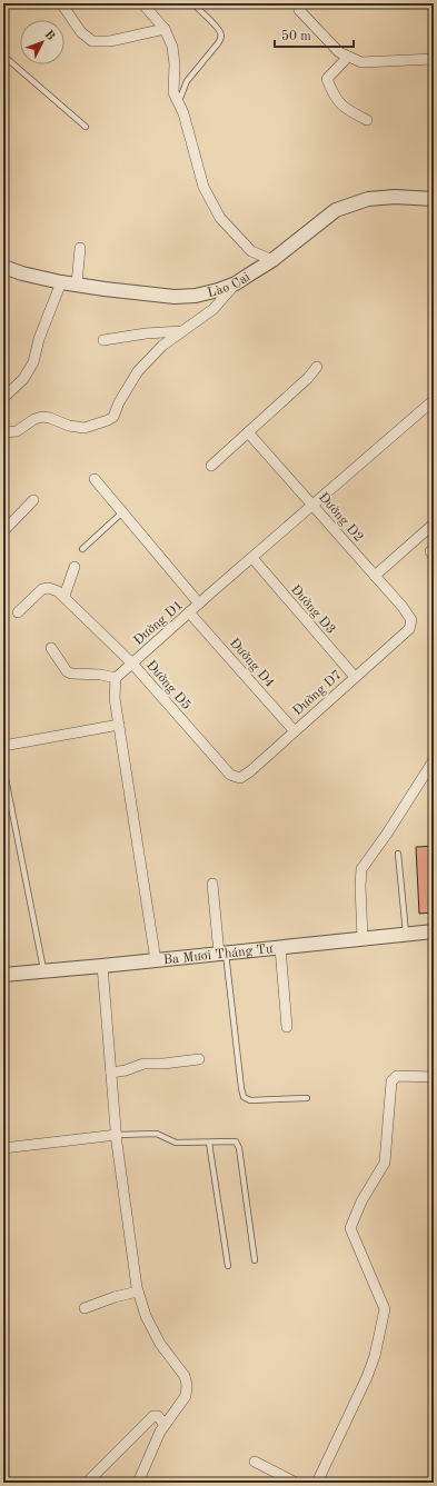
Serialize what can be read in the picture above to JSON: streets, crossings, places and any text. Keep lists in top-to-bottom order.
{
  "streets": {
    "street": [
      "Lào Cai",
      "Đường D2",
      "Đường D3",
      "Đường D1",
      "Đường D4",
      "Đường D5",
      "Đường D7",
      "Ba Mươi Tháng Tư"
    ]
  },
  "crossings": [
    ["Đường D2", "Đường D1"],
    ["Đường D2", "Đường D7"],
    ["Đường D3", "Đường D1"],
    ["Đường D3", "Đường D7"],
    ["Đường D1", "Đường D4"],
    ["Đường D1", "Đường D5"],
    ["Đường D4", "Đường D7"],
    ["Đường D5", "Đường D7"]
  ],
  "scale_bar": "50 m",
  "north": "top right"
}
